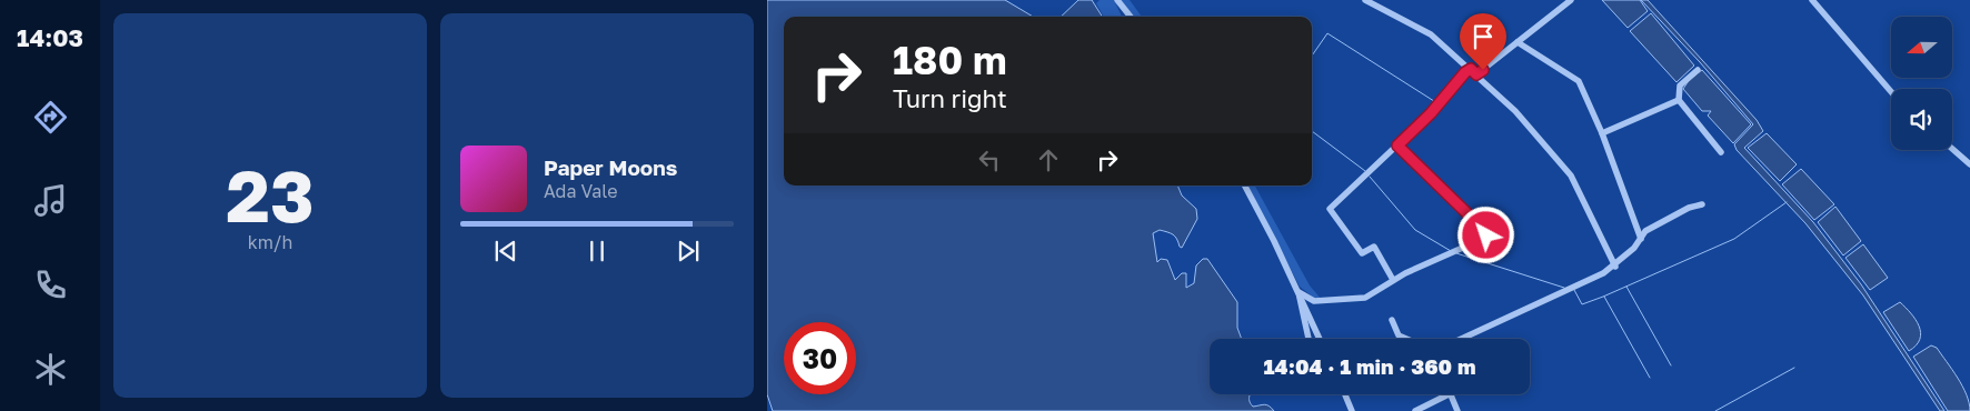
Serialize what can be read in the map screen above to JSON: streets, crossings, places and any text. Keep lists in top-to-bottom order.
{
  "north": "left",
  "page": {
    "tabs": "14:03",
    "tile": ["23", "km/h"],
    "turn": ["180 m", "Turn right"],
    "song": ["Paper Moons", "Ada Vale"],
    "limit": "30",
    "trip": "14:04 · 1 min · 360 m"
  }
}
